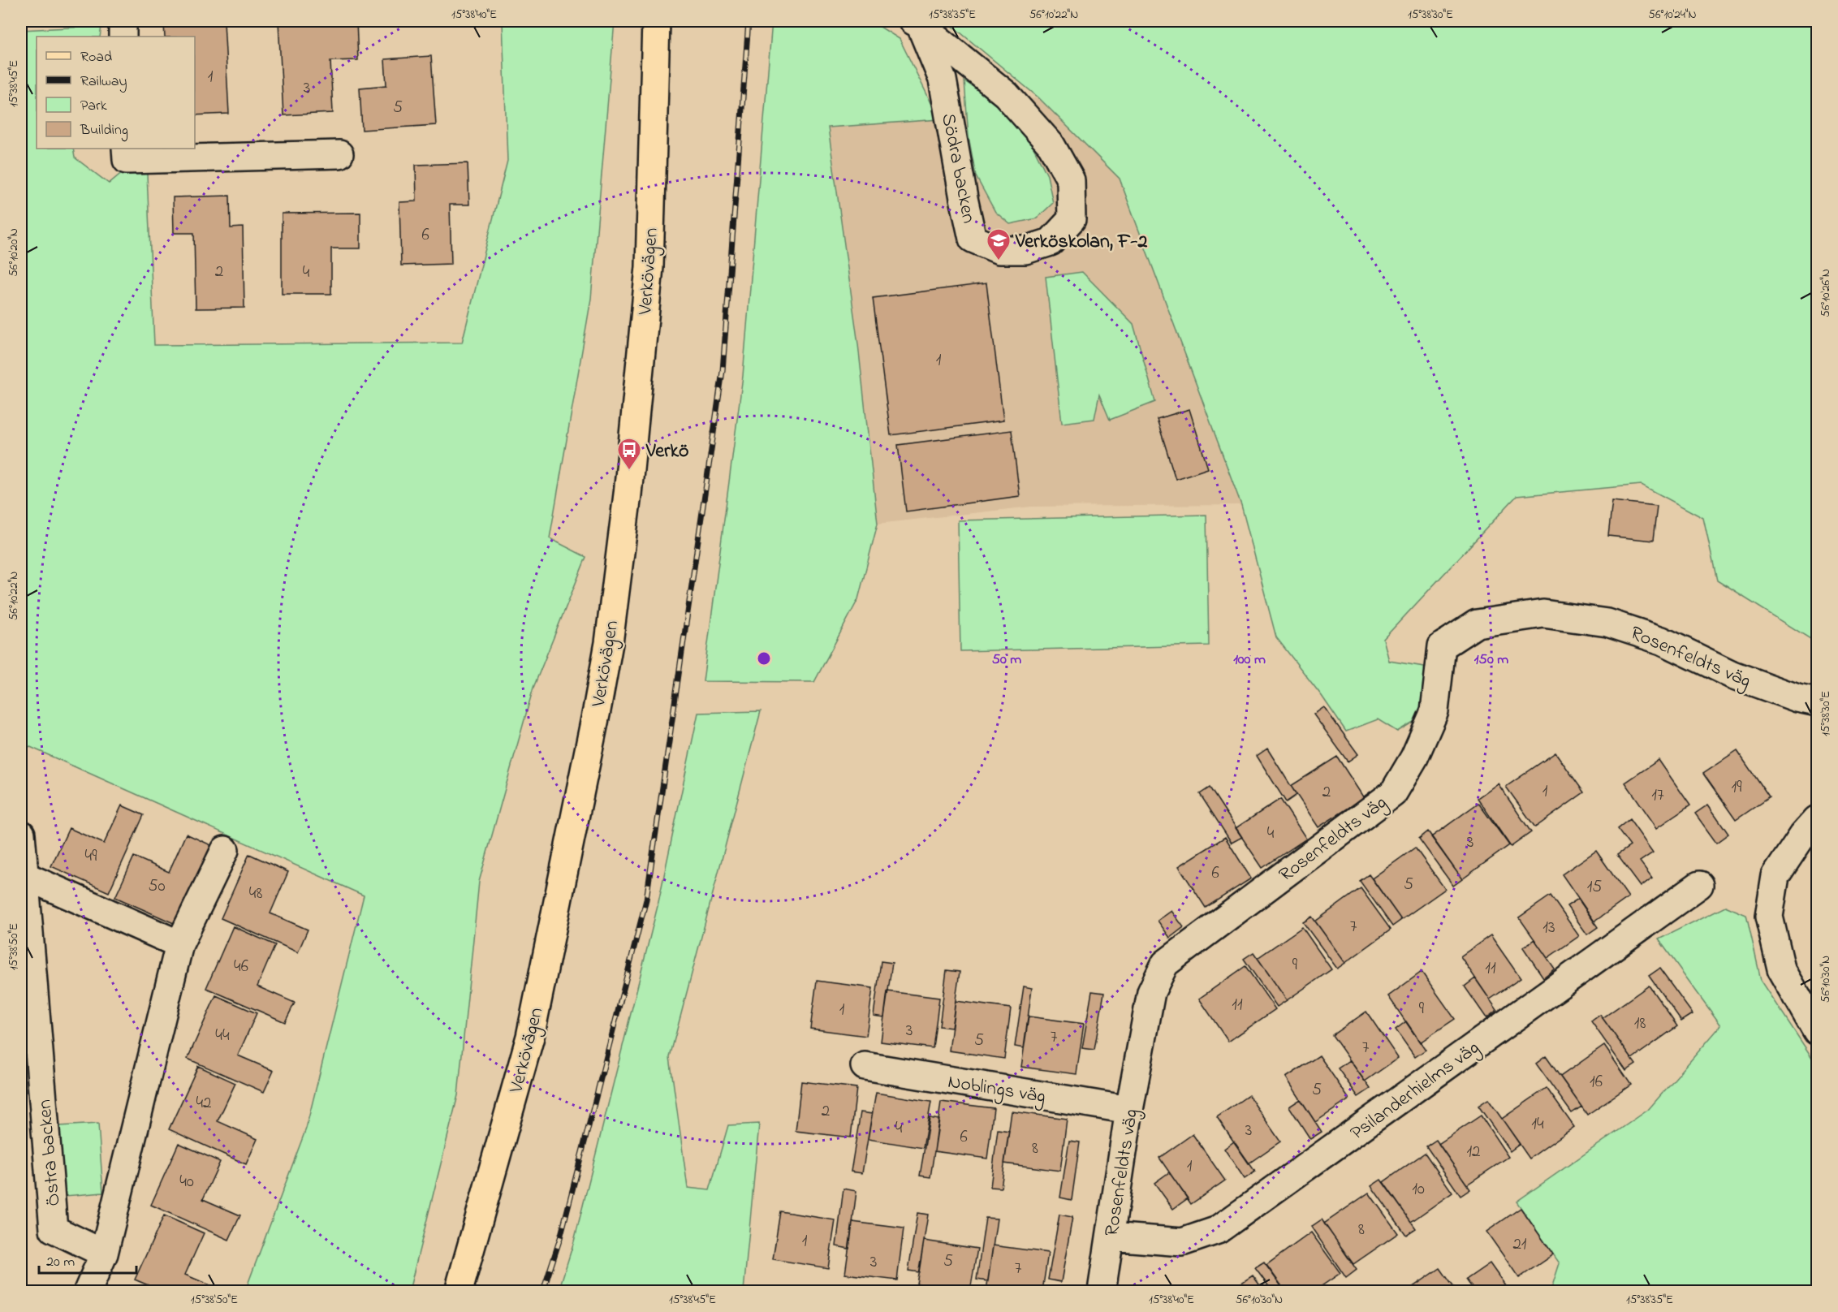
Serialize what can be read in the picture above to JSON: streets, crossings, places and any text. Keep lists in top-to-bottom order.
{
  "streets": {
    "main road": ["Verkövägen"],
    "street": [
      "Södra backen",
      "Rosenfeldts väg",
      "Noblings väg",
      "Psilanderhielms väg",
      "Östra backen"
    ]
  },
  "crossings": [
    ["Rosenfeldts väg", "Noblings väg"],
    ["Rosenfeldts väg", "Psilanderhielms väg"]
  ],
  "places": {
    "school or university": ["Verköskolan, F-2"],
    "bus stop": ["Verkö"]
  },
  "house_numbers": [
    "1",
    "3",
    "5",
    "6",
    "2",
    "4",
    "1",
    "19",
    "1",
    "2",
    "17",
    "4",
    "3",
    "49",
    "6",
    "5",
    "50",
    "15",
    "48",
    "7",
    "13",
    "9",
    "46",
    "11",
    "11",
    "9",
    "1",
    "18",
    "3",
    "44",
    "7",
    "5",
    "7",
    "16",
    "5",
    "42",
    "2",
    "14",
    "4",
    "3",
    "6",
    "8",
    "12",
    "1",
    "40",
    "10",
    "8",
    "1",
    "21",
    "5",
    "3",
    "7"
  ],
  "legend": [
    "Road",
    "Railway",
    "Park",
    "Building"
  ],
  "scale_bar": "20 m",
  "coordinates": [
    "15°38'40\"E",
    "15°38'35\"E",
    "56°10'22\"N",
    "15°38'30\"E",
    "56°10'24\"N",
    "15°38'45\"E",
    "56°10'20\"N",
    "56°10'26\"N",
    "15°38'50\"E",
    "56°10'30\"N"
  ],
  "rings": ["50 m", "100 m", "150 m"]
}
